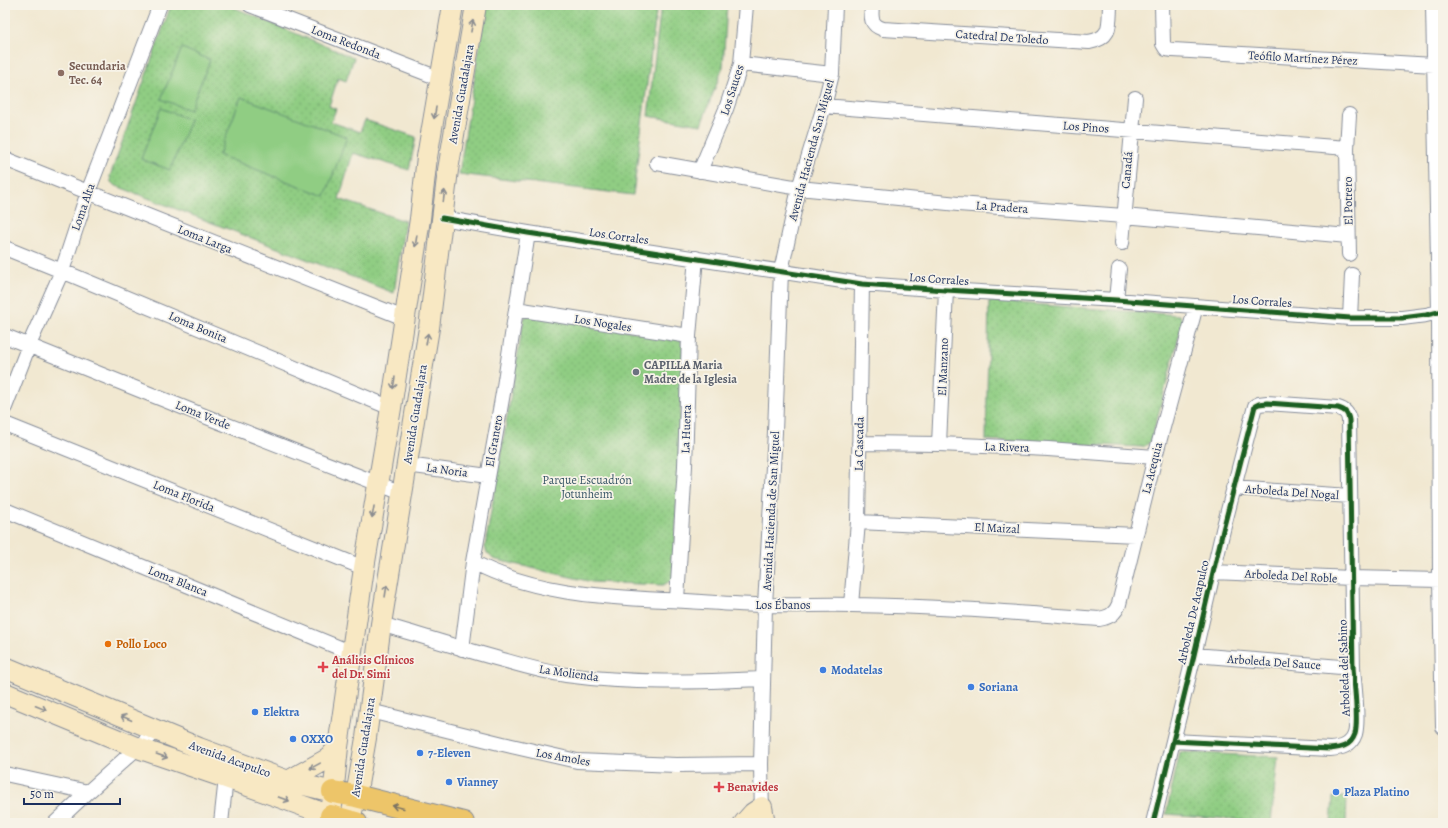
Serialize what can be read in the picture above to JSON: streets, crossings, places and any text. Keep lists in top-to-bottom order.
{
  "streets": {
    "main road": ["Avenida Guadalajara", "Avenida Acapulco"],
    "street": [
      "Catedral De Toledo",
      "Loma Redonda",
      "Teófilo Martínez Pérez",
      "Los Sauces",
      "Los Pinos",
      "Avenida Hacienda San Miguel",
      "Canadá",
      "El Potrero",
      "Loma Alta",
      "La Pradera",
      "Los Corrales",
      "Loma Larga",
      "Los Nogales",
      "Loma Bonita",
      "El Manzano",
      "Loma Verde",
      "La Huerta",
      "El Granero",
      "La Cascada",
      "La Rivera",
      "La Acequia",
      "La Noria",
      "Arboleda Del Nogal",
      "Loma Florida",
      "Avenida Hacienda de San Miguel",
      "El Maizal",
      "Arboleda Del Roble",
      "Loma Blanca",
      "Los Ébanos",
      "Arboleda De Acapulco",
      "Arboleda Del Sauce",
      "Arboleda del Sabino",
      "La Molienda",
      "Los Amoles"
    ]
  },
  "crossings": [
    ["Loma Redonda", "Avenida Guadalajara"],
    ["Los Sauces", "La Pradera"],
    ["Avenida Guadalajara", "Los Corrales"],
    ["Avenida Guadalajara", "Loma Larga"],
    ["Avenida Guadalajara", "Loma Bonita"],
    ["Avenida Guadalajara", "Loma Verde"],
    ["Avenida Guadalajara", "La Noria"],
    ["Avenida Guadalajara", "Loma Florida"],
    ["Avenida Guadalajara", "Loma Blanca"],
    ["Avenida Guadalajara", "La Molienda"],
    ["Avenida Guadalajara", "Los Amoles"],
    ["Avenida Guadalajara", "Avenida Acapulco"],
    ["Los Pinos", "Avenida Hacienda San Miguel"],
    ["Los Pinos", "Canadá"],
    ["Los Pinos", "El Potrero"],
    ["Avenida Hacienda San Miguel", "La Pradera"],
    ["Avenida Hacienda San Miguel", "Los Corrales"],
    ["Avenida Hacienda San Miguel", "Avenida Hacienda de San Miguel"],
    ["Canadá", "La Pradera"],
    ["El Potrero", "La Pradera"],
    ["Loma Alta", "Loma Larga"],
    ["Loma Alta", "Loma Bonita"],
    ["Loma Alta", "Loma Verde"],
    ["Los Corrales", "El Manzano"],
    ["Los Corrales", "La Huerta"],
    ["Los Corrales", "El Granero"],
    ["Los Corrales", "La Cascada"],
    ["Los Corrales", "La Acequia"],
    ["Los Corrales", "Avenida Hacienda de San Miguel"],
    ["Los Nogales", "La Huerta"],
    ["Los Nogales", "El Granero"],
    ["El Manzano", "La Rivera"],
    ["La Huerta", "Los Ébanos"],
    ["El Granero", "La Noria"],
    ["El Granero", "Los Ébanos"],
    ["El Granero", "La Molienda"],
    ["La Cascada", "La Rivera"],
    ["La Cascada", "El Maizal"],
    ["La Cascada", "Los Ébanos"],
    ["La Rivera", "La Acequia"],
    ["La Acequia", "El Maizal"],
    ["La Acequia", "Los Ébanos"],
    ["Arboleda Del Nogal", "Arboleda De Acapulco"],
    ["Arboleda Del Nogal", "Arboleda del Sabino"],
    ["Avenida Hacienda de San Miguel", "Los Ébanos"],
    ["Avenida Hacienda de San Miguel", "La Molienda"],
    ["Avenida Hacienda de San Miguel", "Los Amoles"],
    ["Arboleda Del Roble", "Arboleda De Acapulco"],
    ["Arboleda Del Roble", "Arboleda del Sabino"],
    ["Arboleda De Acapulco", "Arboleda Del Sauce"],
    ["Arboleda De Acapulco", "Arboleda del Sabino"],
    ["Arboleda Del Sauce", "Arboleda del Sabino"]
  ],
  "parks": ["Parque Escuadrón Jotunheim"],
  "places": {
    "other": [
      "Secundaria Tec. 64",
      "CAPILLA Maria Madre de la Iglesia",
      "Pollo Loco",
      "Modatelas",
      "Soriana",
      "Elektra",
      "OXXO",
      "7-Eleven",
      "Vianney",
      "Plaza Platino"
    ],
    "health": ["Análisis Clínicos del Dr. Simi", "Benavides"]
  },
  "scale_bar": "50 m"
}
